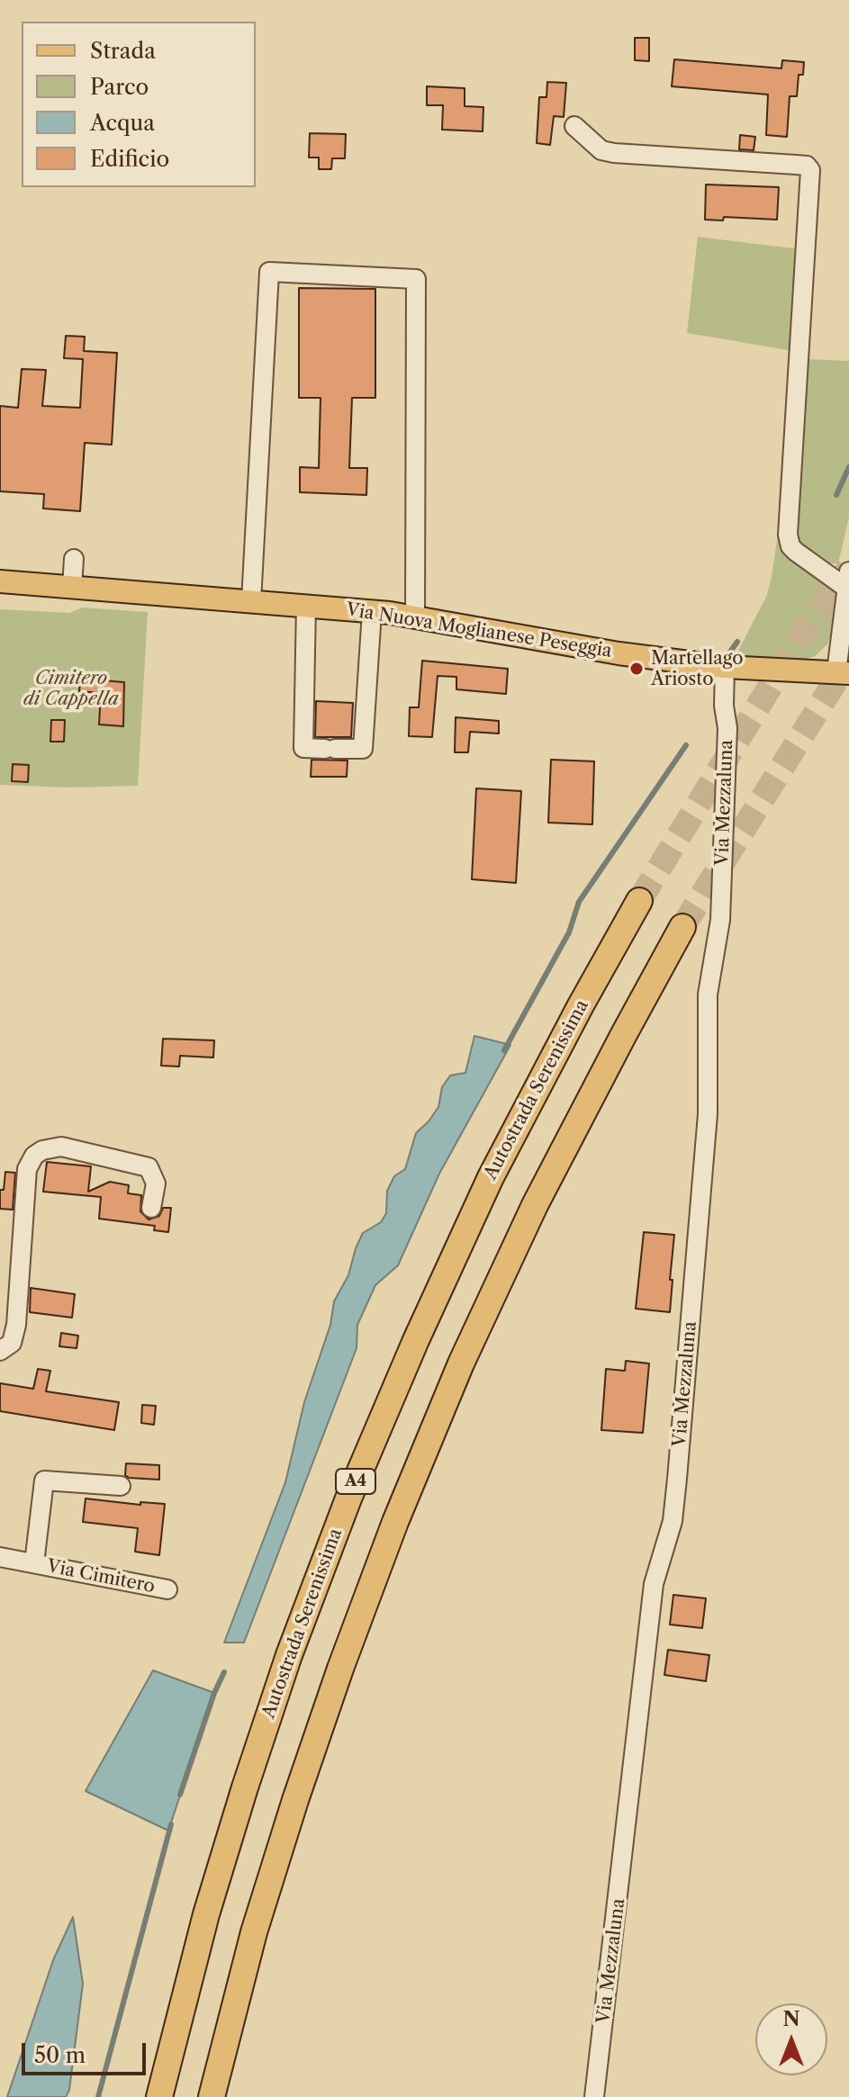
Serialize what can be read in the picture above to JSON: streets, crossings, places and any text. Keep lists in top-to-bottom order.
{
  "streets": {
    "highway": ["Autostrada Serenissima", "A4"],
    "main road": ["Via Nuova Moglianese Peseggia"],
    "street": ["Via Mezzaluna", "Via Cimitero"]
  },
  "crossings": [
    ["Via Nuova Moglianese Peseggia", "Via Mezzaluna"]
  ],
  "parks": ["Cimitero di Cappella"],
  "places": ["Martellago Ariosto"],
  "legend": [
    "Strada",
    "Parco",
    "Acqua",
    "Edificio"
  ],
  "scale_bar": "50 m",
  "north": "top"
}
